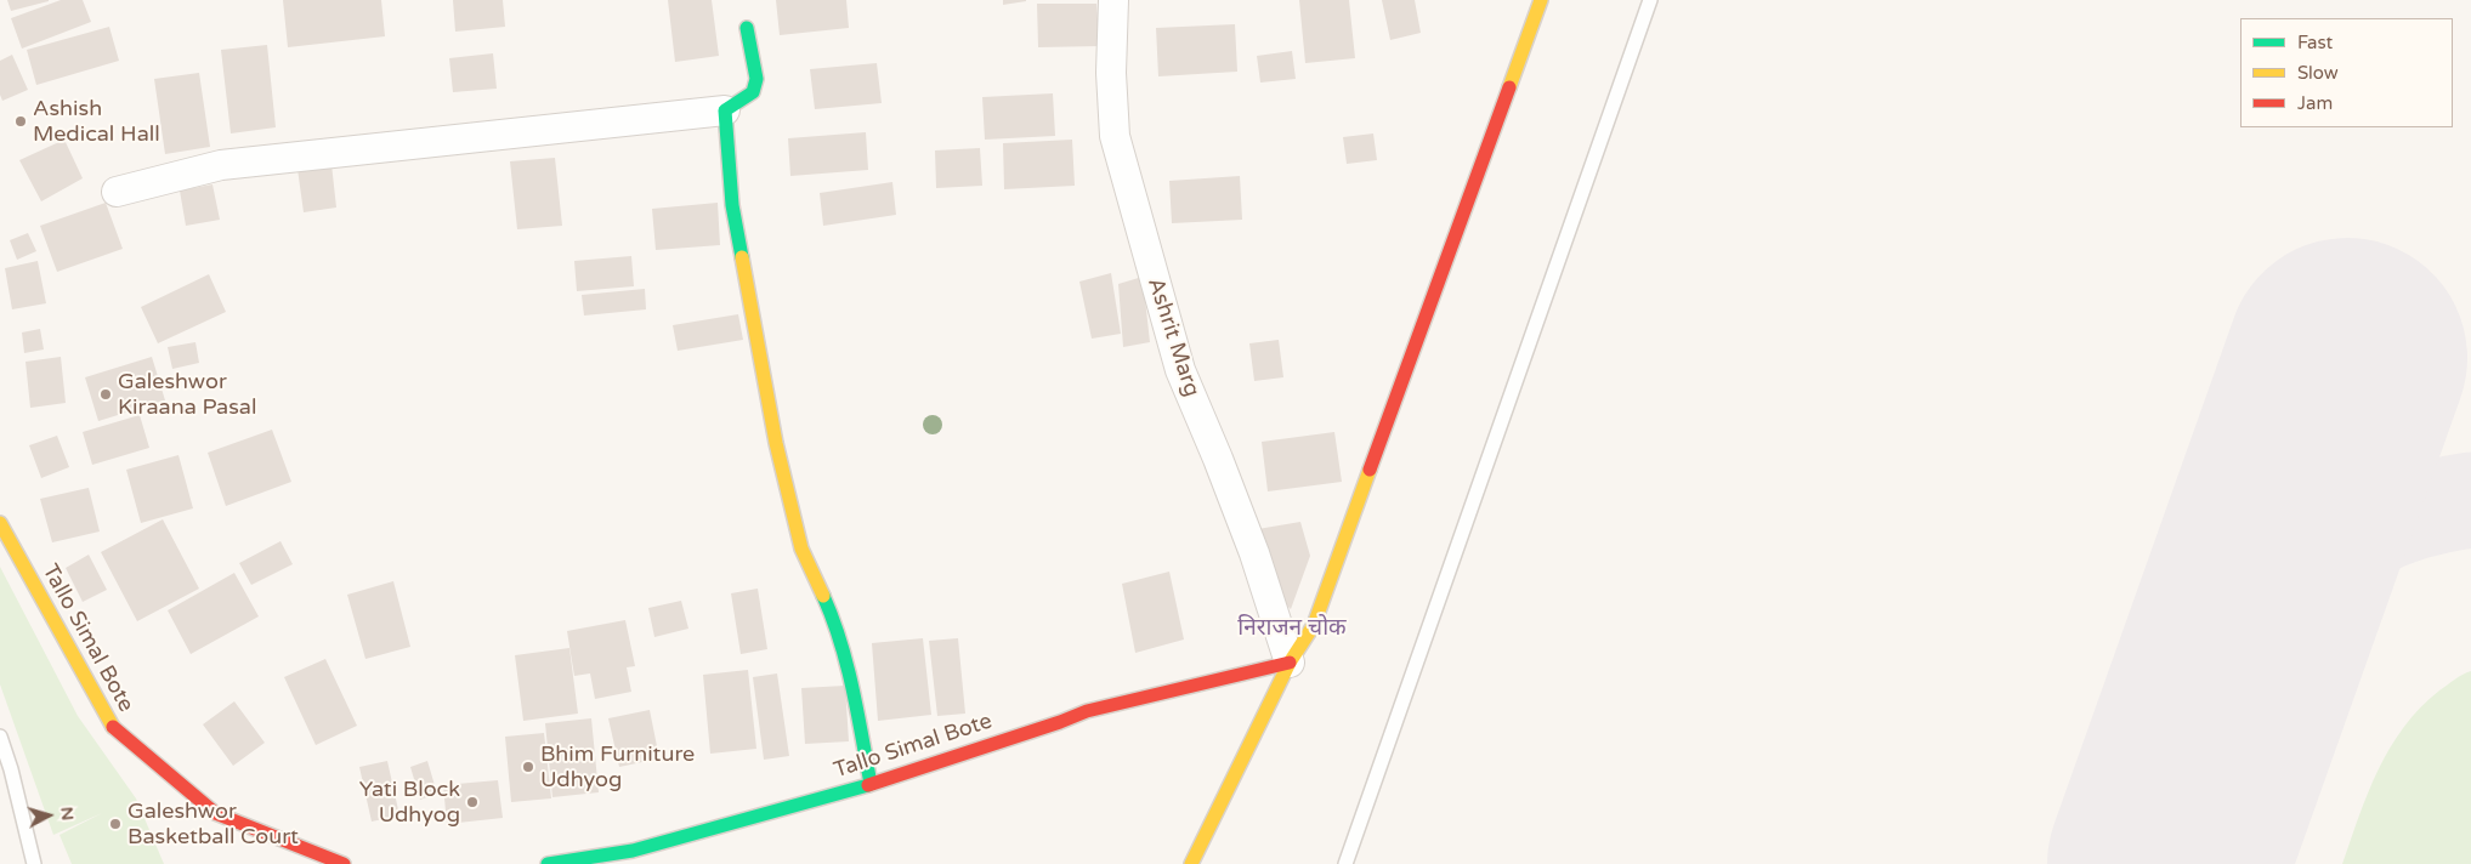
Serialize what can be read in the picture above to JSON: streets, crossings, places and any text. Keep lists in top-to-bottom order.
{
  "streets": {
    "main road": ["Tallo Simal Bote"],
    "street": ["Ashrit Marg"]
  },
  "crossings": [
    ["Ashrit Marg", "Tallo Simal Bote"]
  ],
  "districts": ["निराजन चोक"],
  "places": [
    "Ashish Medical Hall",
    "Galeshwor Kiraana Pasal",
    "Bhim Furniture Udhyog",
    "Yati Block Udhyog",
    "Galeshwor Basketball Court"
  ],
  "legend": ["Fast", "Slow", "Jam"],
  "north": "right"
}
